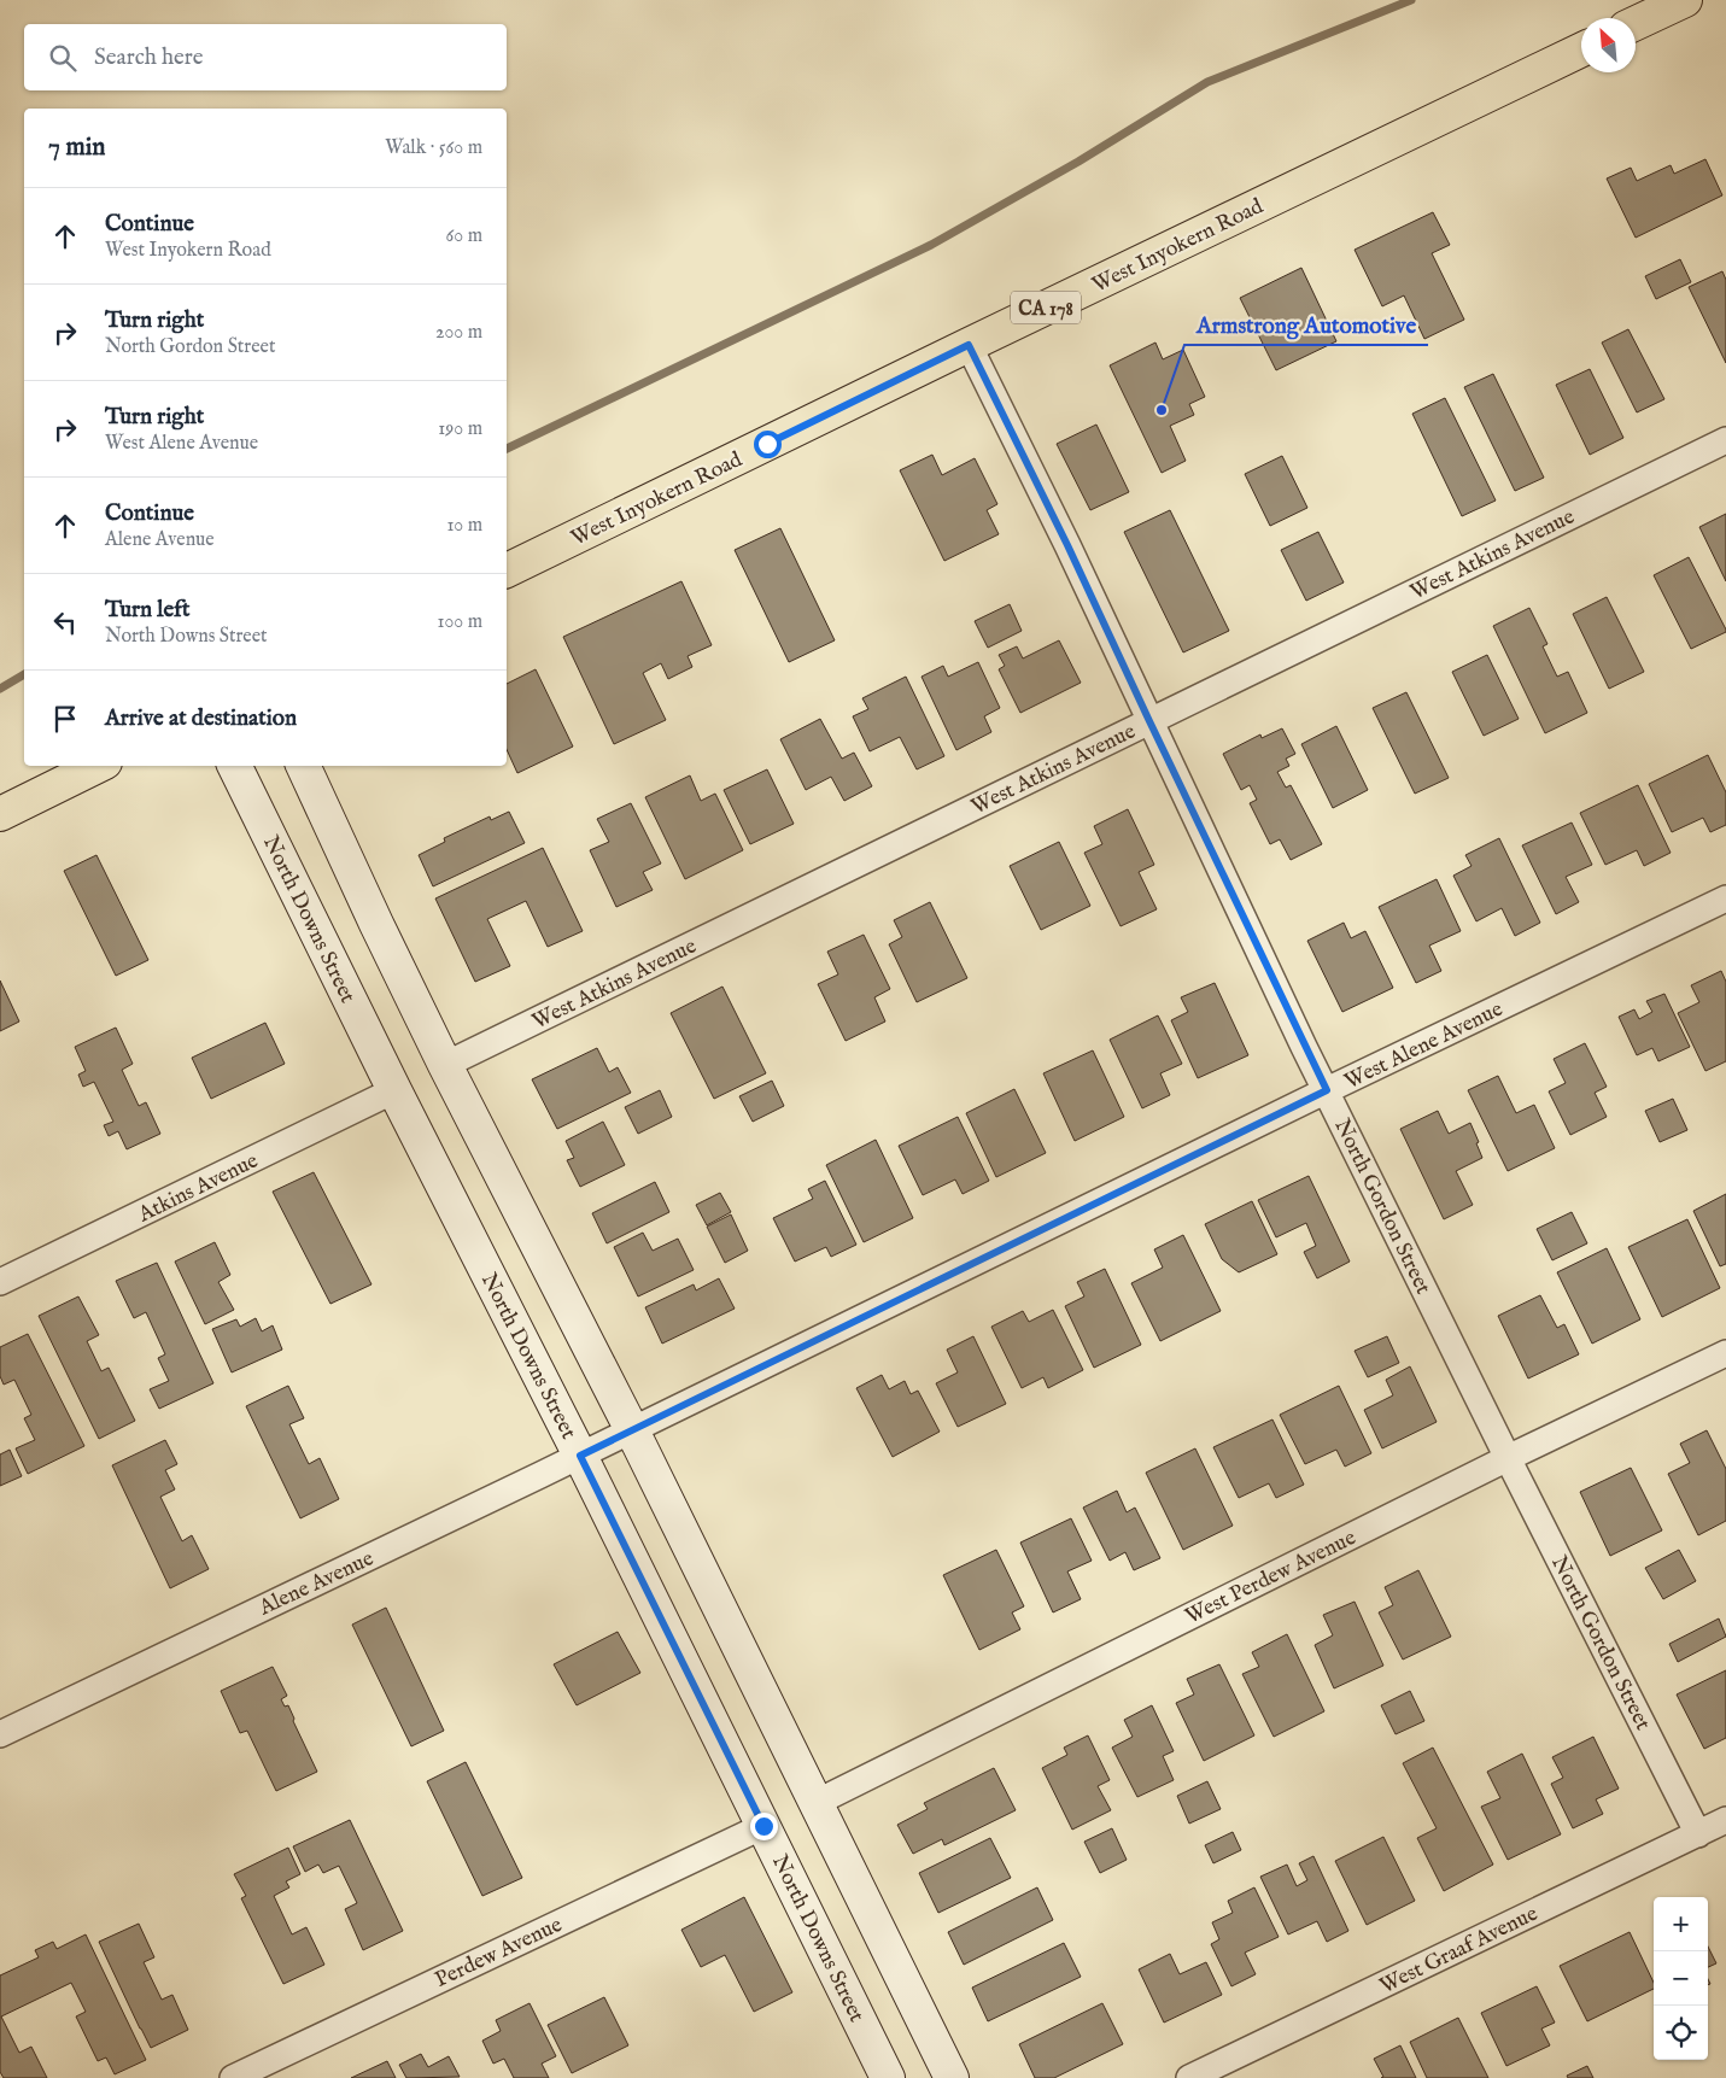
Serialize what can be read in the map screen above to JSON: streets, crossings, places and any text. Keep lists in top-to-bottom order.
{
  "streets": {
    "main road": ["West Inyokern Road", "CA 178"],
    "street": [
      "West Atkins Avenue",
      "North Downs Street",
      "West Alene Avenue",
      "Atkins Avenue",
      "North Gordon Street",
      "West Perdew Avenue",
      "Alene Avenue",
      "West Graaf Avenue",
      "Perdew Avenue"
    ]
  },
  "crossings": [
    ["West Inyokern Road", "North Gordon Street"],
    ["West Atkins Avenue", "North Gordon Street"],
    ["North Downs Street", "Atkins Avenue"],
    ["North Downs Street", "Alene Avenue"],
    ["North Downs Street", "Perdew Avenue"],
    ["West Alene Avenue", "North Gordon Street"],
    ["West Alene Avenue", "Alene Avenue"],
    ["North Gordon Street", "West Perdew Avenue"],
    ["North Gordon Street", "West Graaf Avenue"]
  ],
  "places": ["Armstrong Automotive"],
  "north": "top left",
  "page": {
    "search": "Search here",
    "heading": ["7 min", "Walk · 560 m"],
    "list": [
      ["Continue", "West Inyokern Road", "60 m"],
      ["Turn right", "North Gordon Street", "200 m"],
      ["Turn right", "West Alene Avenue", "190 m"],
      ["Continue", "Alene Avenue", "10 m"],
      ["Turn left", "North Downs Street", "100 m"],
      "Arrive at destination"
    ],
    "map_buttons": ["+", "−"]
  }
}
